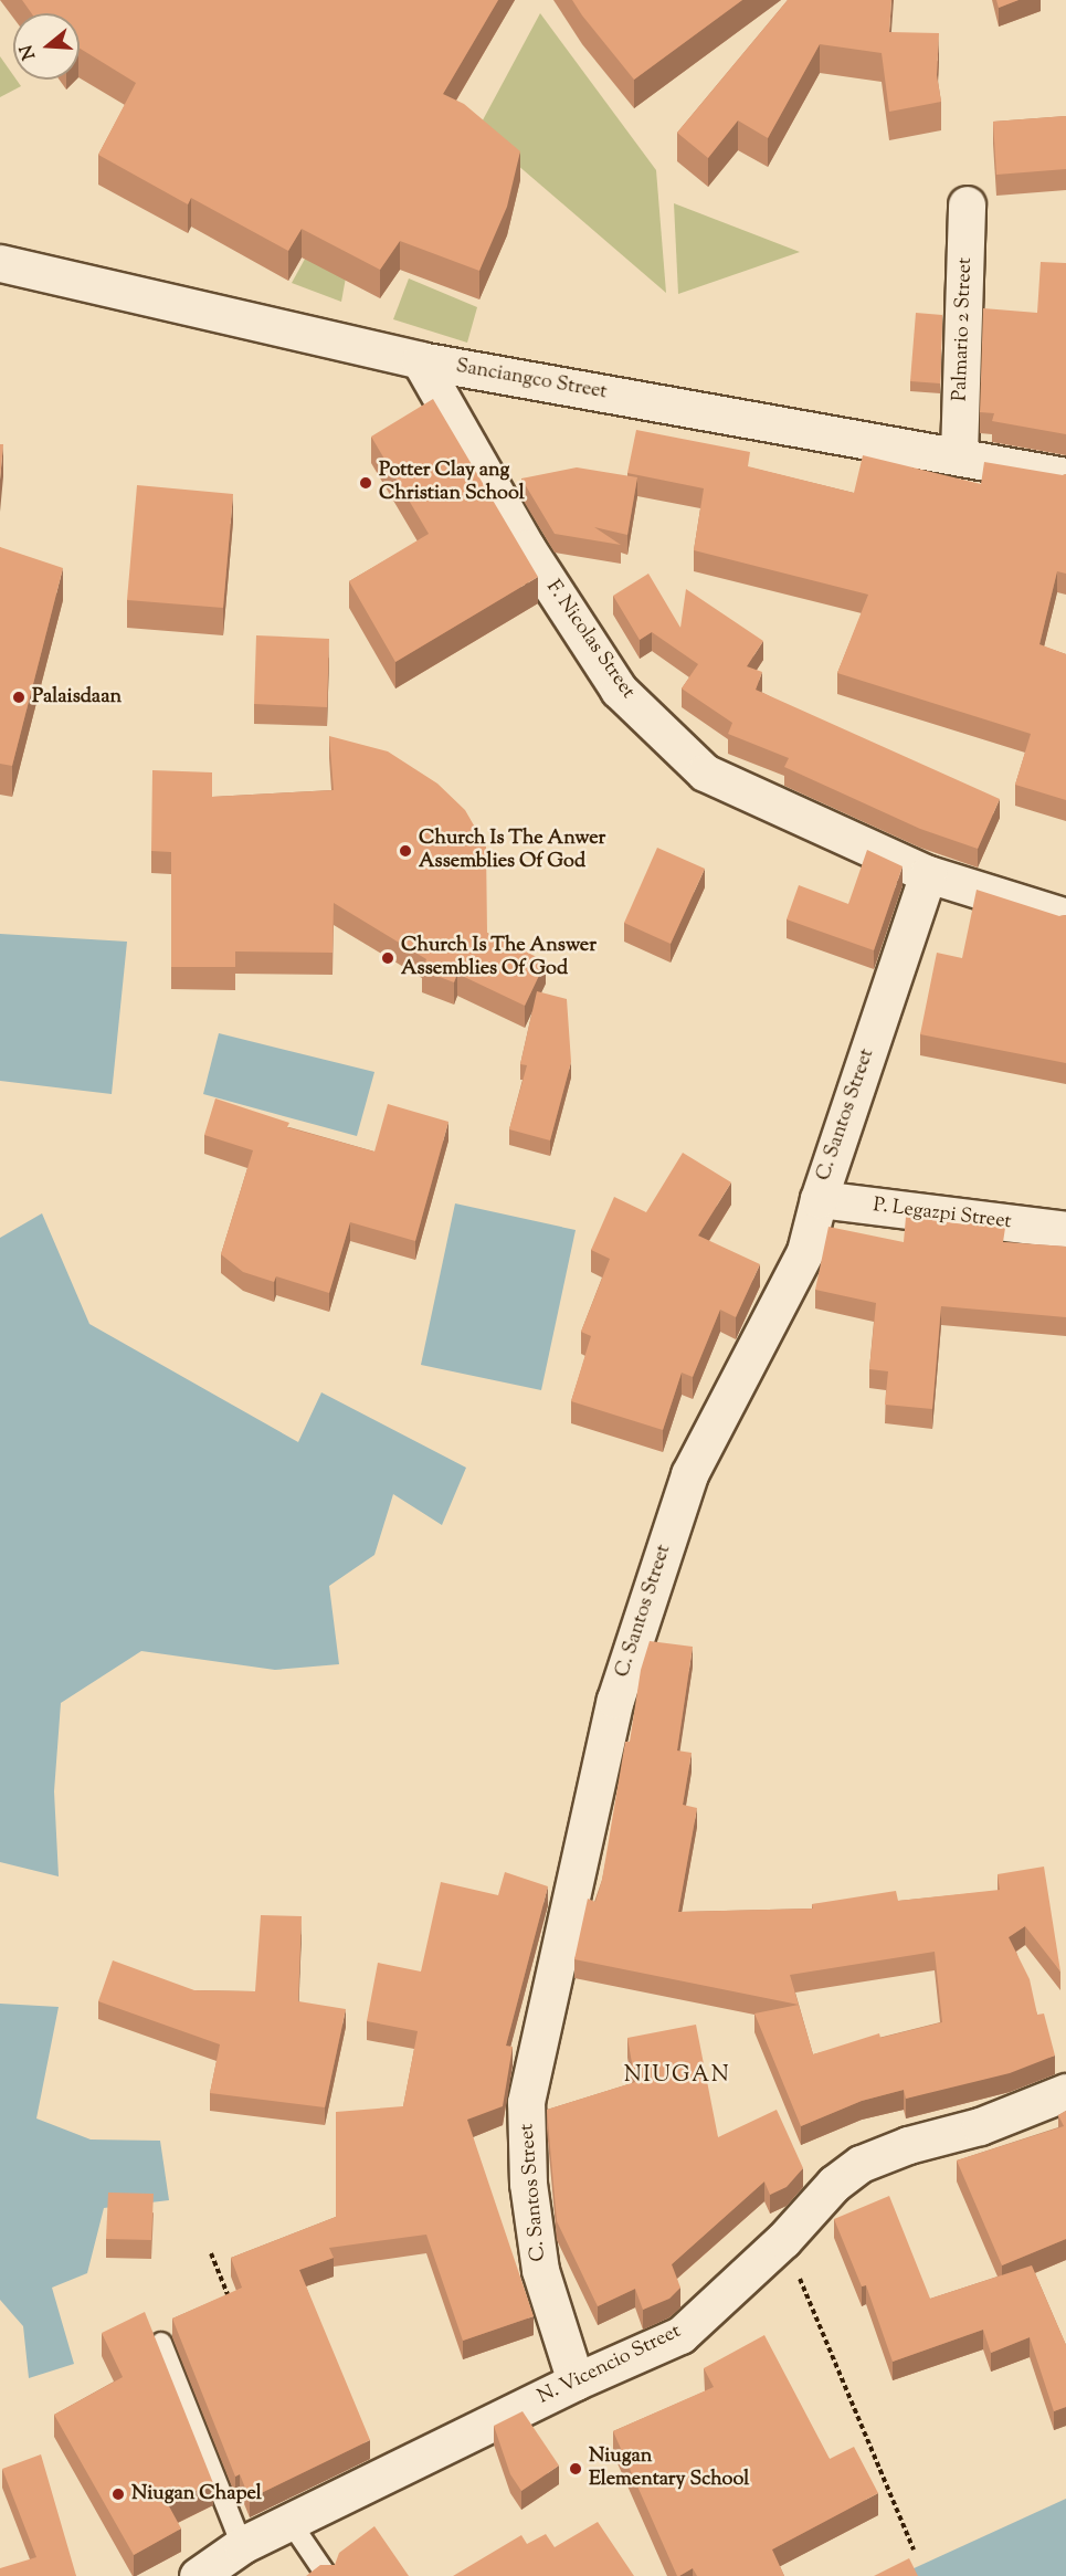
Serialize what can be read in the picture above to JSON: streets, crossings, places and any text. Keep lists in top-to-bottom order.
{
  "streets": {
    "street": [
      "Palmario 2 Street",
      "Sanciangco Street",
      "F. Nicolas Street",
      "C. Santos Street",
      "P. Legazpi Street",
      "N. Vicencio Street"
    ]
  },
  "crossings": [
    ["Palmario 2 Street", "Sanciangco Street"],
    ["Sanciangco Street", "F. Nicolas Street"],
    ["F. Nicolas Street", "C. Santos Street"],
    ["C. Santos Street", "P. Legazpi Street"],
    ["C. Santos Street", "N. Vicencio Street"]
  ],
  "districts": ["NIUGAN"],
  "places": [
    "Potter Clay ang Christian School",
    "Palaisdaan",
    "Church Is The Anwer Assemblies Of God",
    "Church Is The Answer Assemblies Of God",
    "Niugan Elementary School",
    "Niugan Chapel"
  ],
  "north": "left"
}
